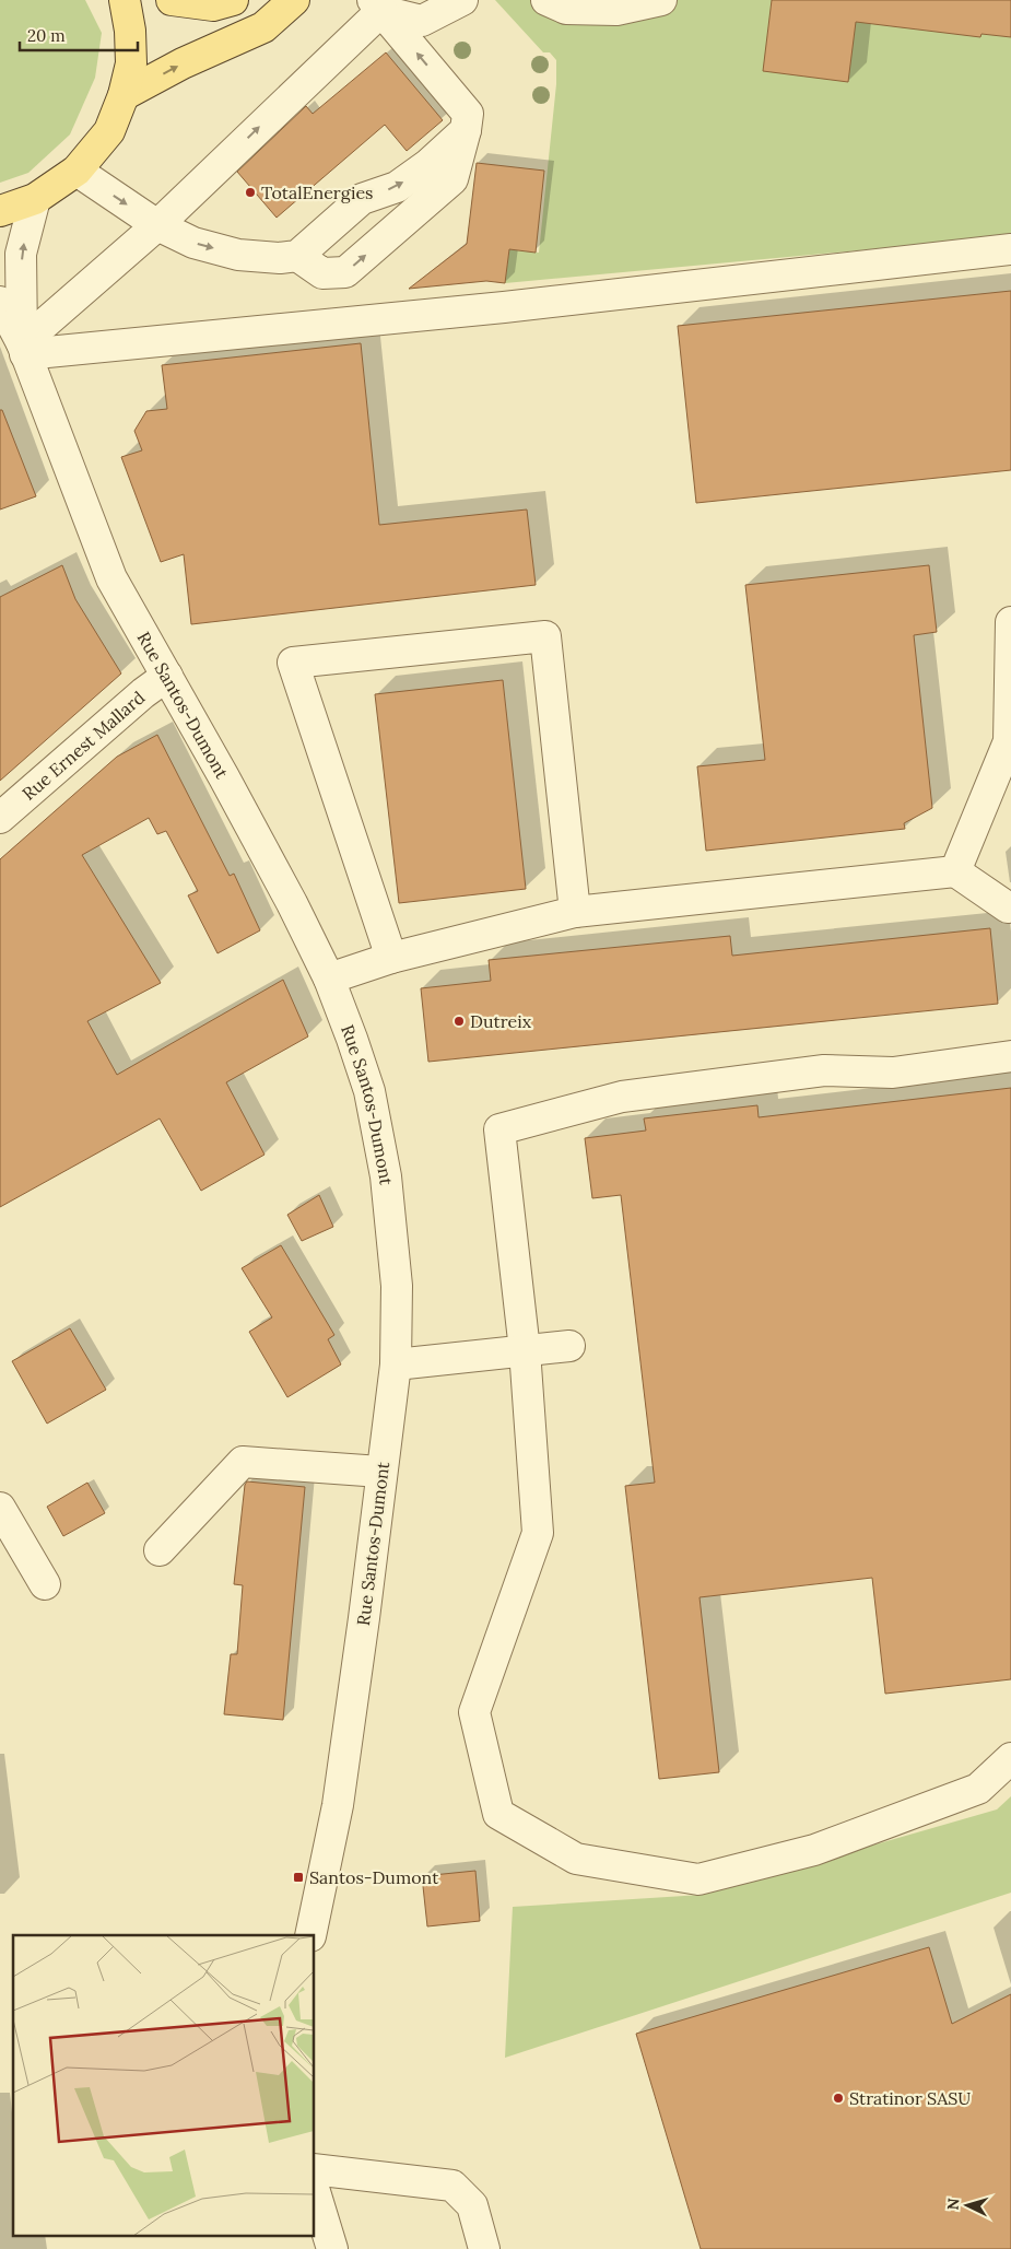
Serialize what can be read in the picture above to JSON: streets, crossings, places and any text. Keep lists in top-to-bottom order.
{
  "streets": {
    "street": ["Rue Santos-Dumont", "Rue Ernest Mallard"]
  },
  "crossings": [
    ["Rue Santos-Dumont", "Rue Ernest Mallard"]
  ],
  "places": {
    "other": ["TotalEnergies", "Dutreix", "Stratinor SASU"],
    "transit": ["Santos-Dumont"]
  },
  "scale_bar": "20 m",
  "north": "left"
}
